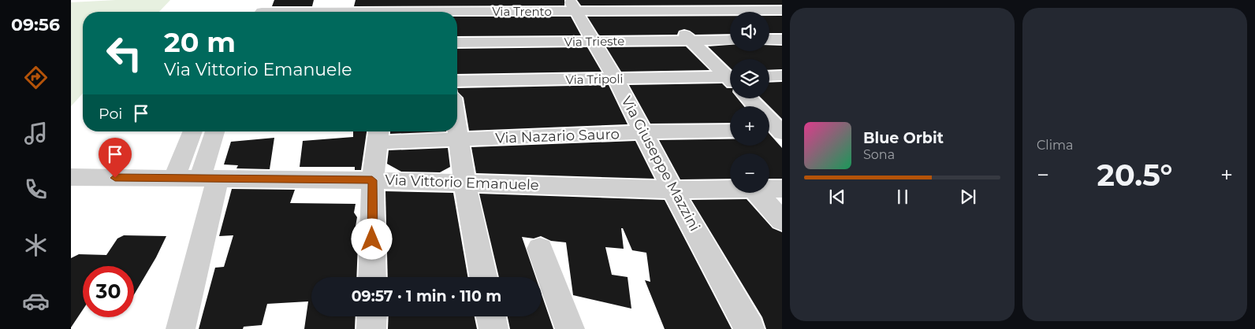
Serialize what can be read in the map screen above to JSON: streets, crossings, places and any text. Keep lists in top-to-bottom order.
{
  "streets": {
    "street": [
      "Via Trento",
      "Via Trieste",
      "Via Tripoli",
      "Via Nazario Sauro",
      "Via Giuseppe Mazzini",
      "Via Vittorio Emanuele"
    ]
  },
  "crossings": [
    ["Via Trento", "Via Giuseppe Mazzini"],
    ["Via Trieste", "Via Giuseppe Mazzini"],
    ["Via Tripoli", "Via Giuseppe Mazzini"],
    ["Via Nazario Sauro", "Via Giuseppe Mazzini"],
    ["Via Giuseppe Mazzini", "Via Vittorio Emanuele"]
  ],
  "page": {
    "tabs": "09:56",
    "tile": "Clima",
    "map_buttons": ["+", "−"],
    "turn": ["20 m", "Via Vittorio Emanuele"],
    "then": "Poi",
    "song": ["Blue Orbit", "Sona"],
    "heat": ["−", "20.5°", "+"],
    "limit": "30",
    "trip": "09:57 · 1 min · 110 m"
  }
}
